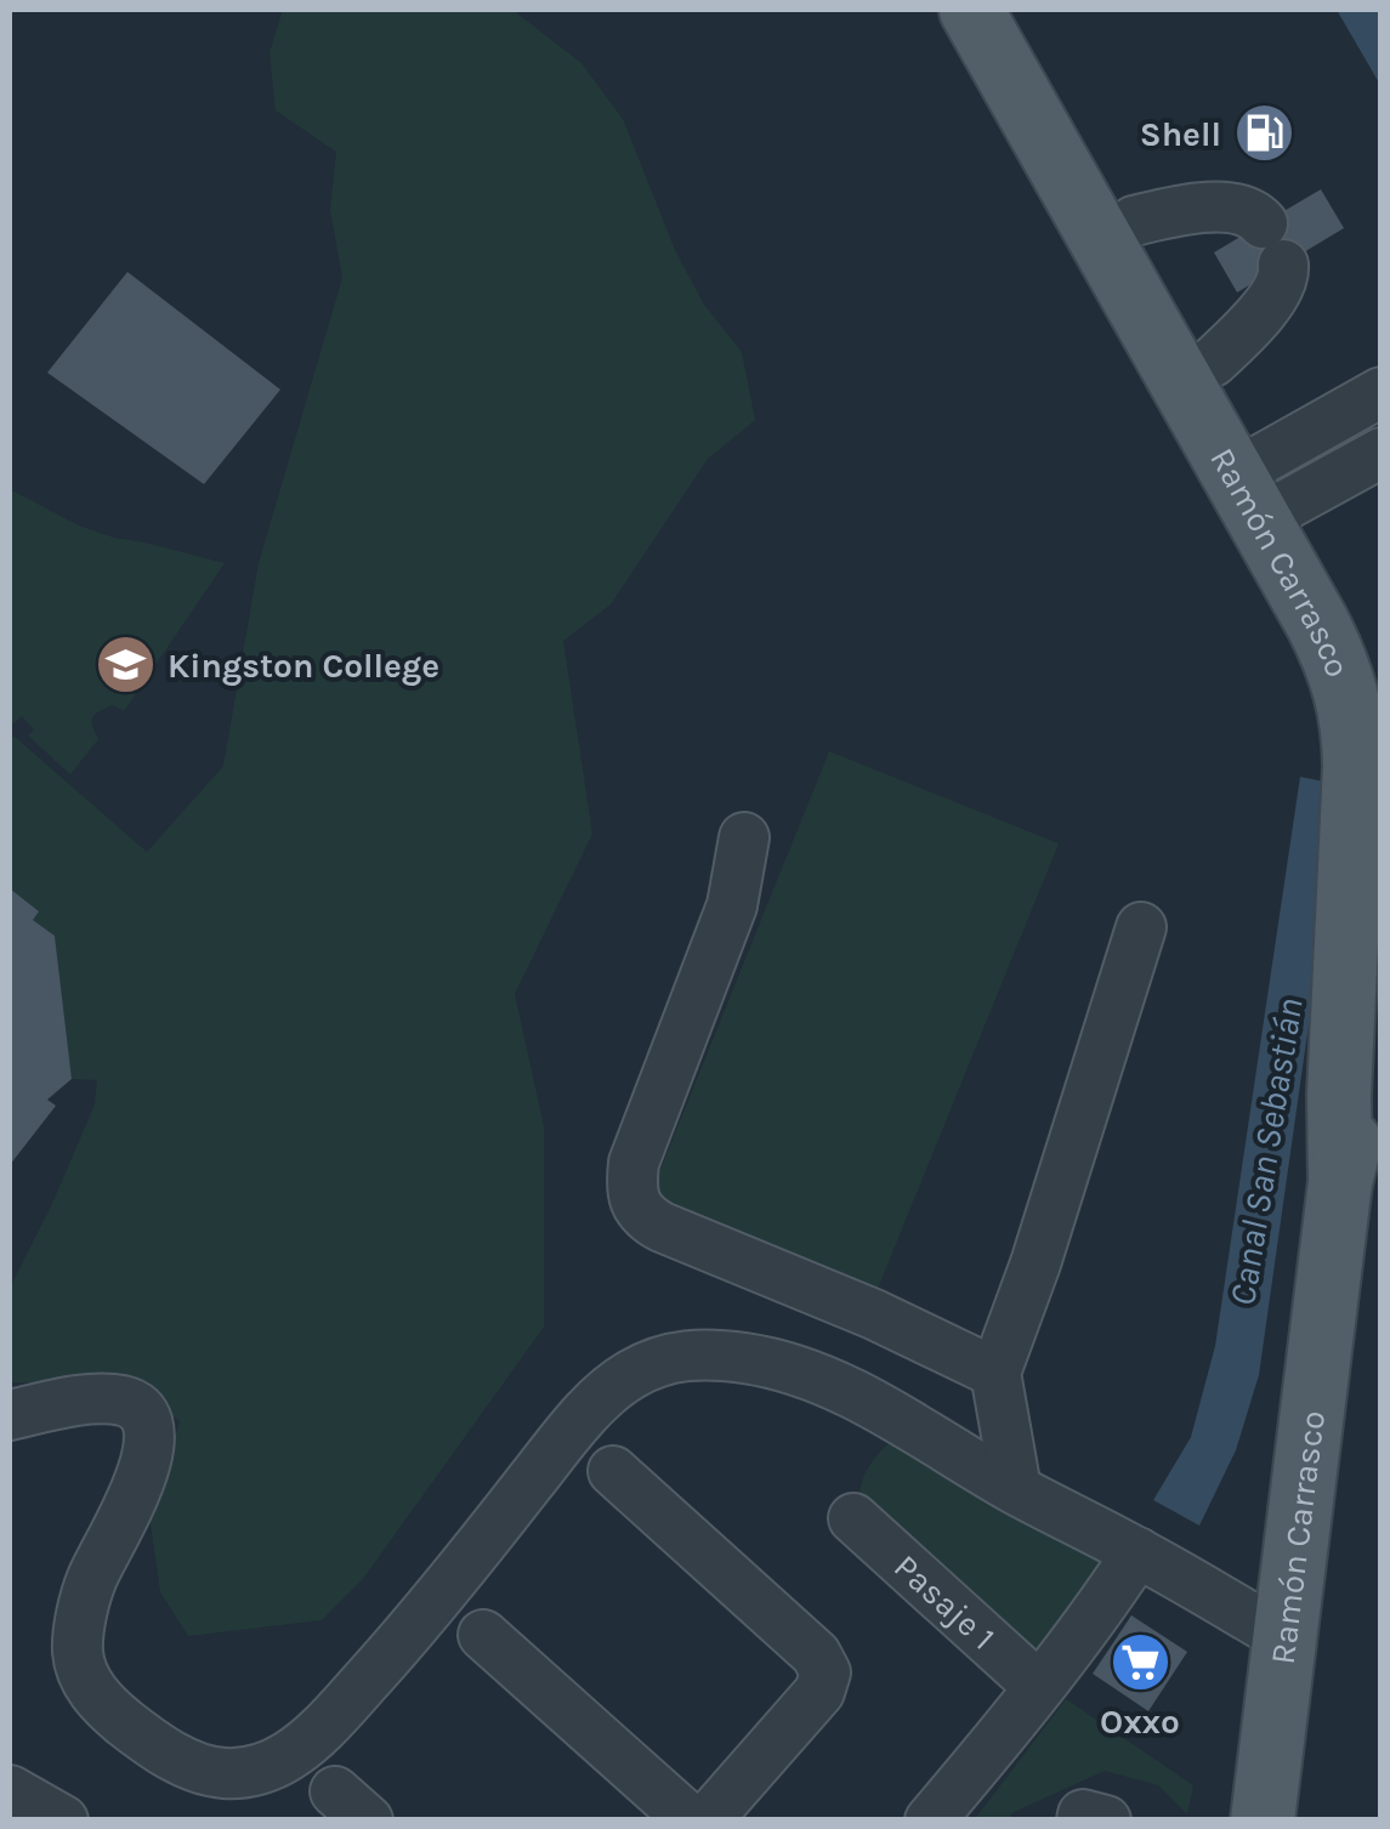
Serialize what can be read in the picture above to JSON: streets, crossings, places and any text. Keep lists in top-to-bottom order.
{
  "streets": {
    "main road": ["Ramón Carrasco"],
    "street": ["Pasaje 1"]
  },
  "water": ["Canal San Sebastián"],
  "places": {
    "fuel station": ["Shell"],
    "school or university": ["Kingston College"],
    "supermarket": ["Oxxo"]
  }
}
